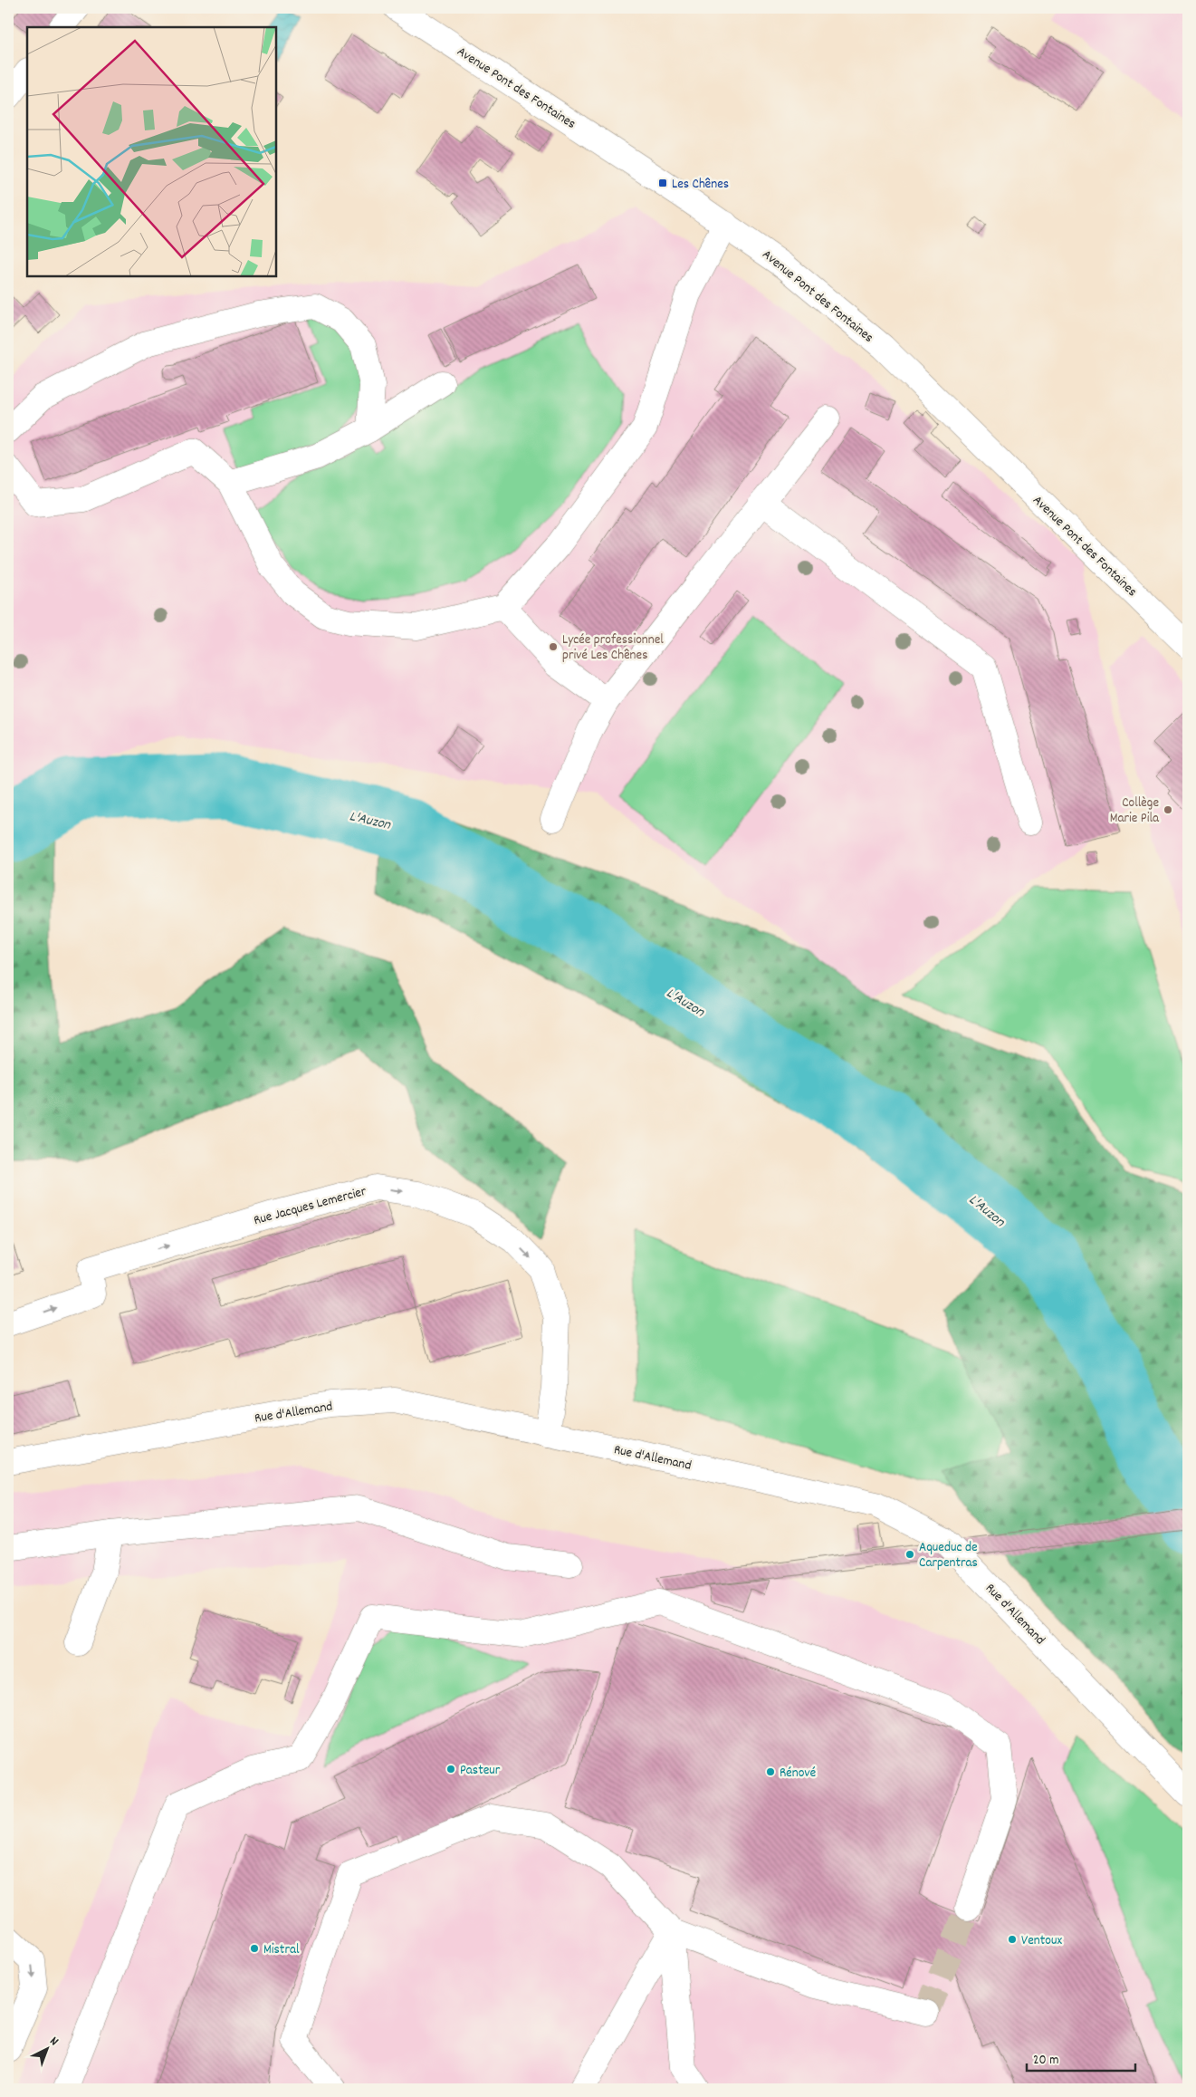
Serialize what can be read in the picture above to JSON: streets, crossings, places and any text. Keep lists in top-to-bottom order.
{
  "streets": {
    "street": ["Avenue Pont des Fontaines", "Rue Jacques Lemercier", "Rue d'Allemand"]
  },
  "crossings": [
    ["Rue Jacques Lemercier", "Rue d'Allemand"]
  ],
  "water": ["L'Auzon"],
  "places": {
    "transit": ["Les Chênes"],
    "other": [
      "Lycée professionnel privé Les Chênes",
      "Collège Marie Pila",
      "Aqueduc de Carpentras",
      "Pasteur",
      "Rénové",
      "Ventoux",
      "Mistral"
    ]
  },
  "scale_bar": "20 m",
  "north": "top right"
}
